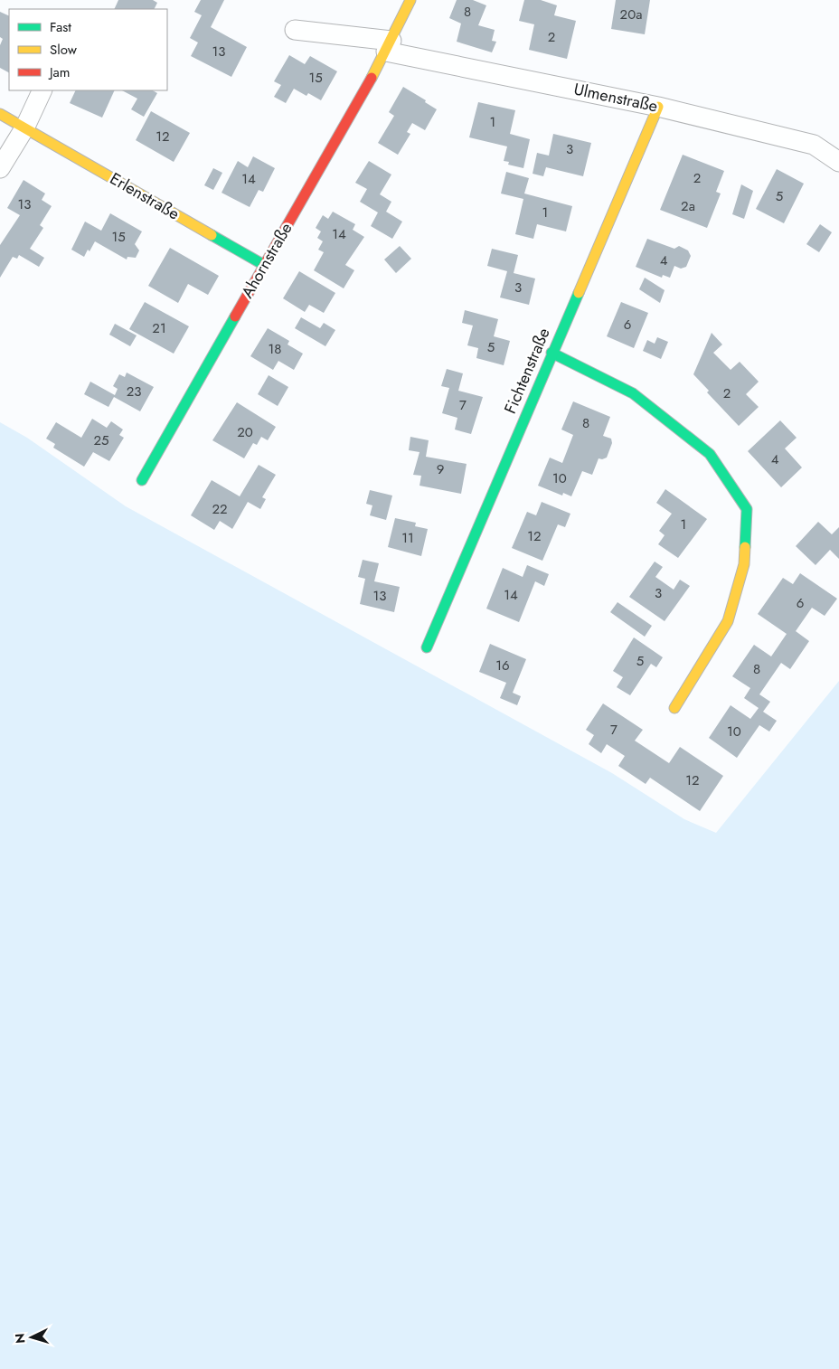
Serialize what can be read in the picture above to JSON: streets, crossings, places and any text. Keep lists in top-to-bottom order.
{
  "streets": {
    "street": [
      "Ulmenstraße",
      "Erlenstraße",
      "Ahornstraße",
      "Fichtenstraße"
    ]
  },
  "crossings": [
    ["Ulmenstraße", "Ahornstraße"],
    ["Ulmenstraße", "Fichtenstraße"],
    ["Erlenstraße", "Ahornstraße"]
  ],
  "house_numbers": [
    "8",
    "20a",
    "2",
    "13",
    "15",
    "1",
    "12",
    "3",
    "2",
    "14",
    "5",
    "13",
    "2a",
    "1",
    "14",
    "15",
    "4",
    "3",
    "6",
    "21",
    "5",
    "18",
    "23",
    "2",
    "7",
    "8",
    "20",
    "25",
    "4",
    "9",
    "10",
    "22",
    "1",
    "12",
    "11",
    "3",
    "14",
    "13",
    "6",
    "5",
    "16",
    "8",
    "7",
    "10",
    "12"
  ],
  "legend": ["Fast", "Slow", "Jam"],
  "north": "left"
}
